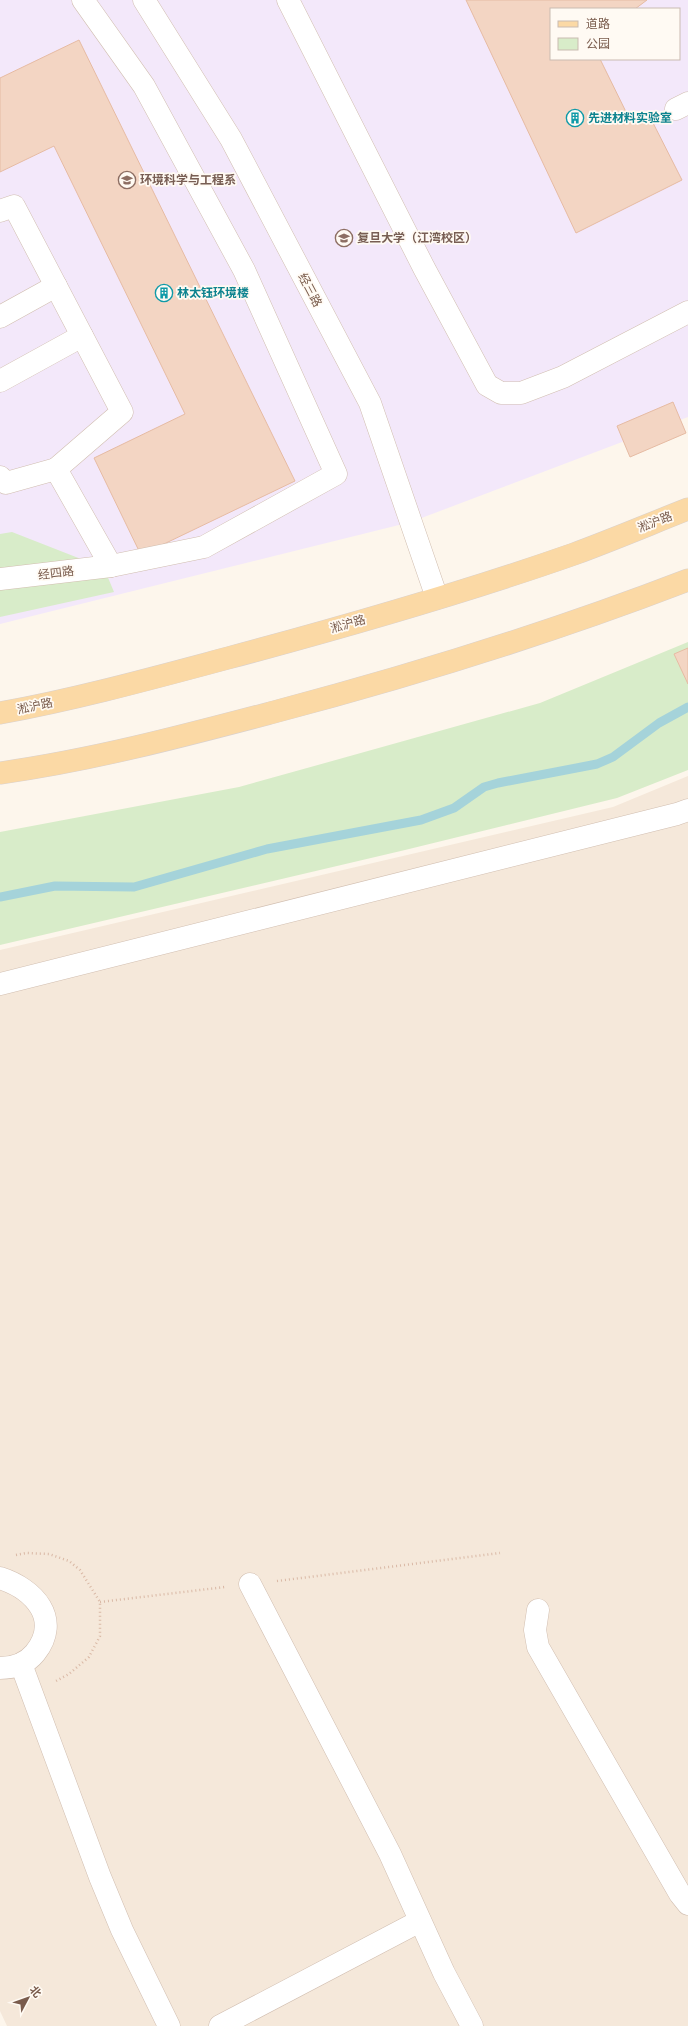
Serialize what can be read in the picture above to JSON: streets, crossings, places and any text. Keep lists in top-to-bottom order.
{
  "streets": {
    "main road": ["淞沪路"],
    "lane": ["经三路", "经四路"]
  },
  "crossings": [
    ["经三路", "淞沪路"]
  ],
  "places": {
    "building": ["先进材料实验室", "林太钰环境楼"],
    "school or university": ["环境科学与工程系", "复旦大学（江湾校区）"]
  },
  "legend": ["道路", "公园"],
  "north": "top right"
}
